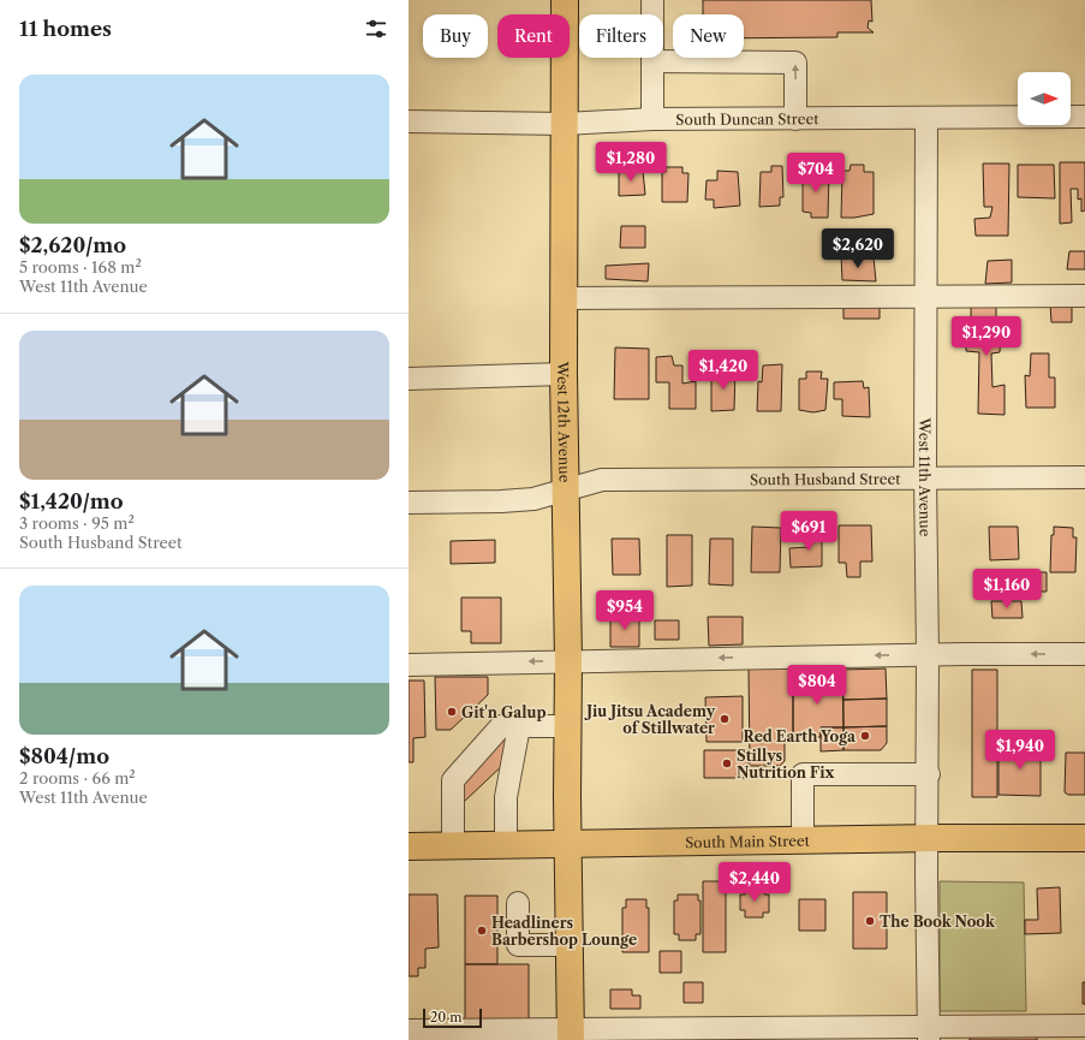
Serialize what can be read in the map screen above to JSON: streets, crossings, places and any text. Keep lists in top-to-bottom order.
{
  "streets": {
    "main road": ["West 12th Avenue", "South Main Street"],
    "street": ["South Duncan Street", "West 11th Avenue", "South Husband Street"]
  },
  "crossings": [
    ["South Duncan Street", "West 12th Avenue"],
    ["South Duncan Street", "West 11th Avenue"],
    ["West 12th Avenue", "South Husband Street"],
    ["West 12th Avenue", "South Main Street"],
    ["West 11th Avenue", "South Husband Street"],
    ["West 11th Avenue", "South Main Street"]
  ],
  "places": [
    "Git'n Galup",
    "Jiu Jitsu Academy of Stillwater",
    "Red Earth Yoga",
    "Stillys Nutrition Fix",
    "The Book Nook",
    "Headliners Barbershop Lounge"
  ],
  "scale_bar": "20 m",
  "north": "right",
  "page": {
    "heading": "11 homes",
    "chip": [
      "Buy",
      "Rent",
      "Filters",
      "New"
    ],
    "list": [
      {
        "name": "$2,620/mo",
        "note": "5 rooms · 168 m² · West 11th Avenue"
      },
      {
        "name": "$1,420/mo",
        "note": "3 rooms · 95 m² · South Husband Street"
      },
      {
        "name": "$804/mo",
        "note": "2 rooms · 66 m² · West 11th Avenue"
      }
    ],
    "price": [
      "$1,280",
      "$704",
      "$2,620",
      "$1,290",
      "$1,420",
      "$691",
      "$1,160",
      "$954",
      "$804",
      "$1,940",
      "$2,440"
    ],
    "scale": "20 m"
  }
}
